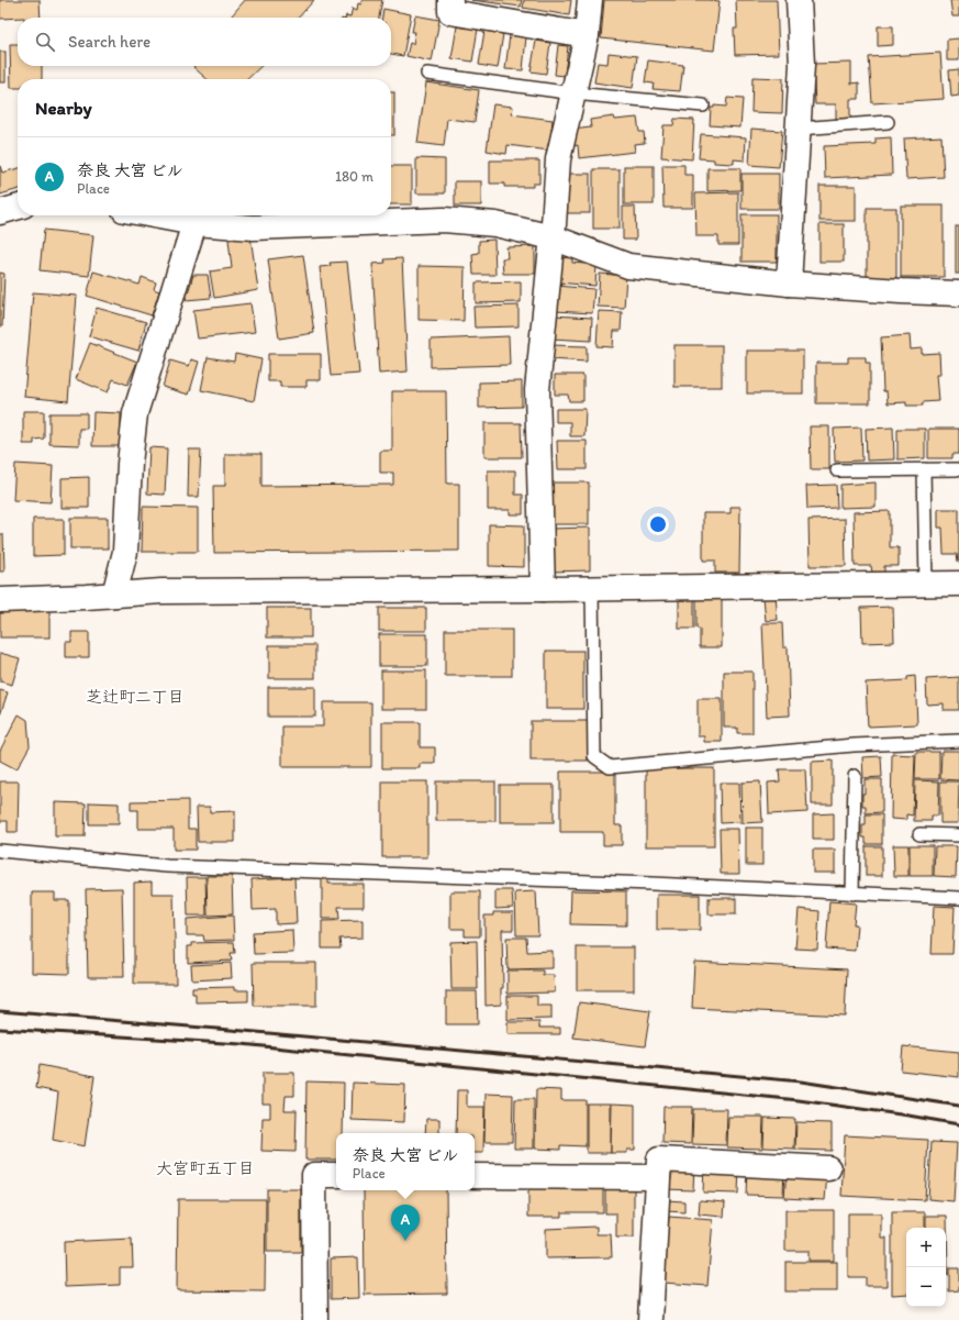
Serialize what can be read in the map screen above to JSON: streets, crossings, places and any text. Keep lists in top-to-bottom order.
{
  "districts": ["芝辻町二丁目", "大宮町五丁目"],
  "page": {
    "search": "Search here",
    "heading": "Nearby",
    "list": [
      {
        "mark": "A",
        "name": "奈良 大宮 ビル",
        "note": "Place",
        "value": "180 m"
      }
    ],
    "popup": ["奈良 大宮 ビル", "Place"],
    "pins": "A",
    "map_buttons": ["+", "−"]
  }
}
